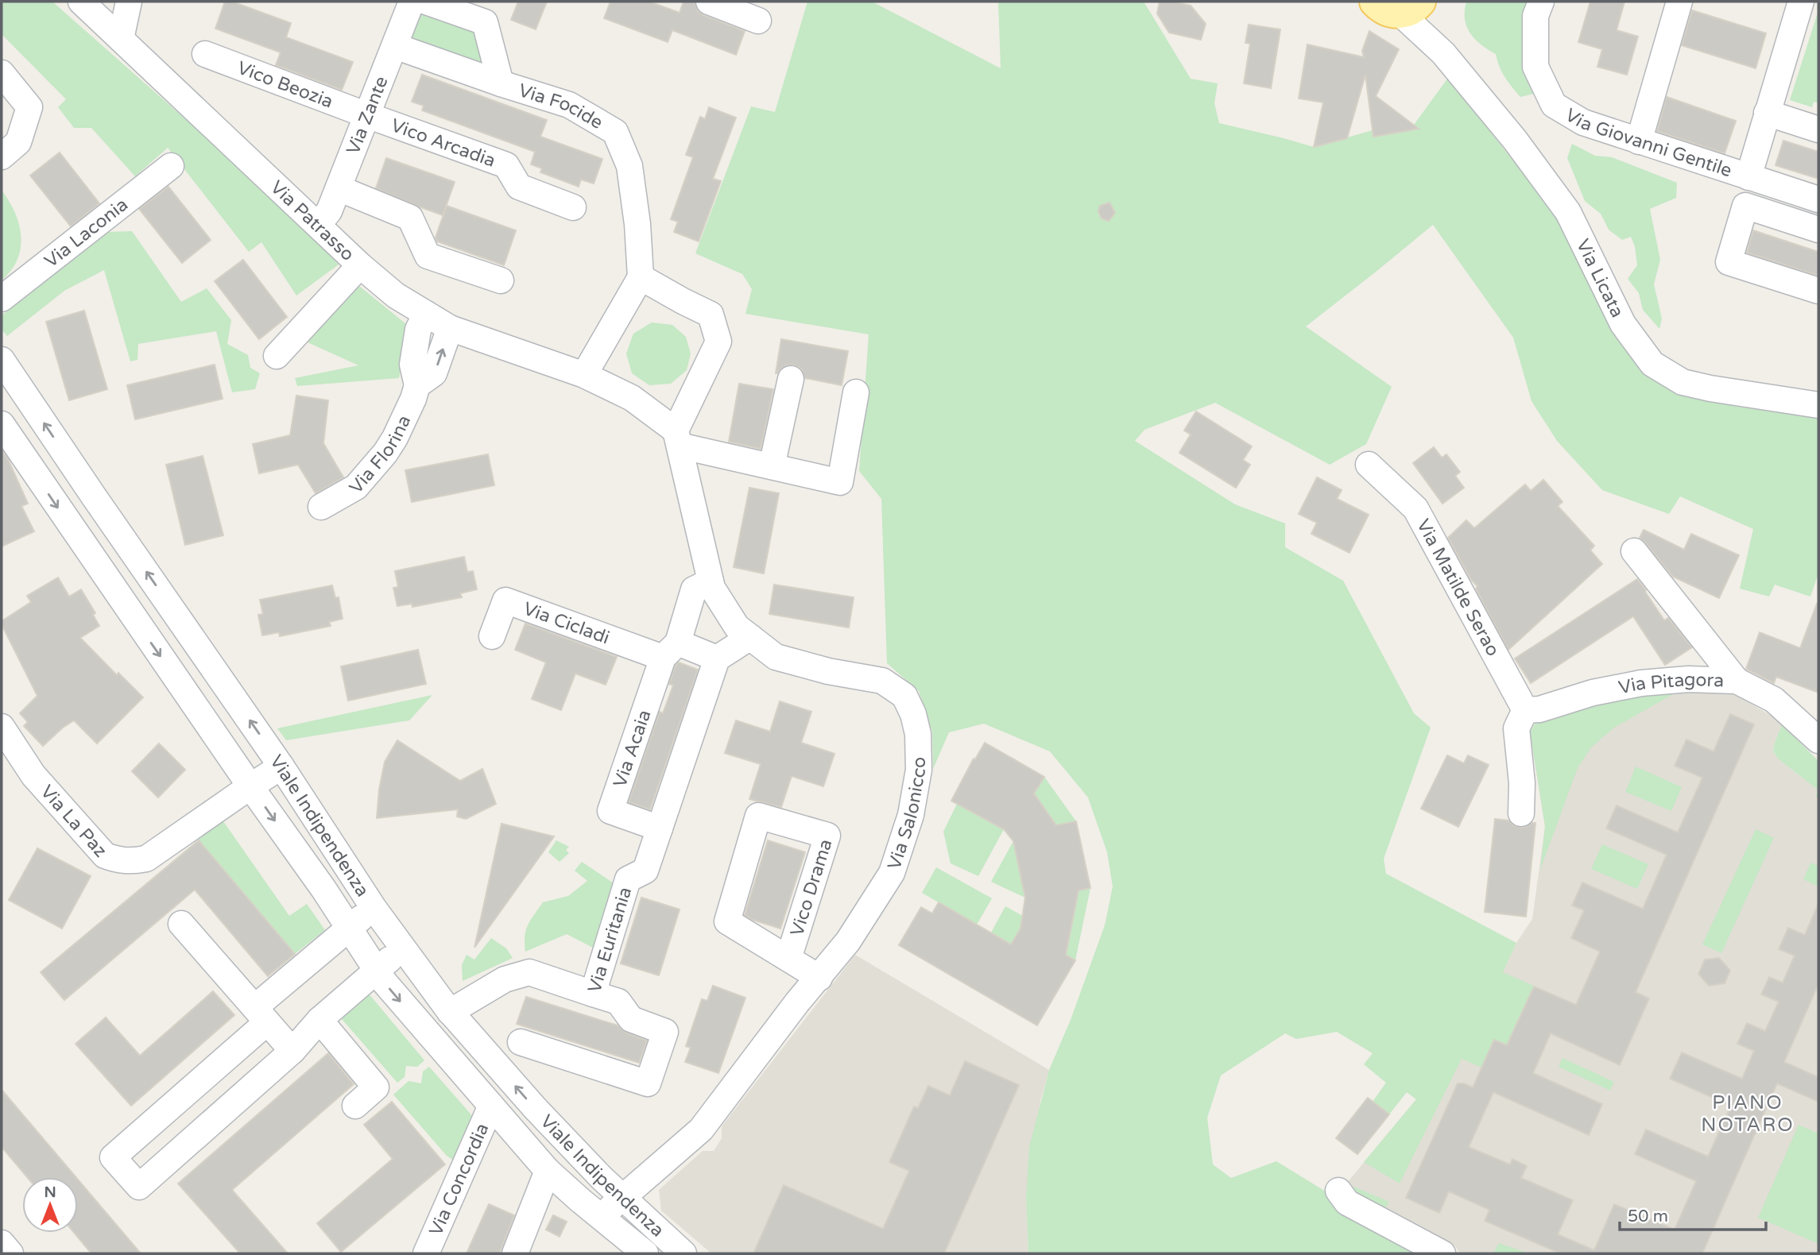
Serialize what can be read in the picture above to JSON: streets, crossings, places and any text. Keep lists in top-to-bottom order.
{
  "streets": {
    "street": [
      "Vico Beozia",
      "Via Focide",
      "Via Zante",
      "Via Giovanni Gentile",
      "Vico Arcadia",
      "Via Patrasso",
      "Via Laconia",
      "Via Licata",
      "Via Florina",
      "Via Matilde Serao",
      "Via Cicladi",
      "Via Pitagora",
      "Via Acaia",
      "Via Salonicco",
      "Via La Paz",
      "Viale Indipendenza",
      "Vico Drama",
      "Via Euritania",
      "Via Concordia"
    ]
  },
  "crossings": [
    ["Vico Beozia", "Via Zante"],
    ["Vico Beozia", "Vico Arcadia"],
    ["Via Focide", "Via Zante"],
    ["Via Zante", "Vico Arcadia"],
    ["Via Zante", "Via Patrasso"],
    ["Via Patrasso", "Via Florina"],
    ["Via Patrasso", "Via Salonicco"],
    ["Via Matilde Serao", "Via Pitagora"],
    ["Via Cicladi", "Via Acaia"],
    ["Via Acaia", "Via Salonicco"],
    ["Via Acaia", "Via Euritania"],
    ["Via Salonicco", "Viale Indipendenza"],
    ["Via Salonicco", "Vico Drama"],
    ["Via La Paz", "Viale Indipendenza"],
    ["Viale Indipendenza", "Via Euritania"],
    ["Viale Indipendenza", "Via Concordia"]
  ],
  "districts": ["PIANO NOTARO"],
  "scale_bar": "50 m",
  "north": "top"
}
